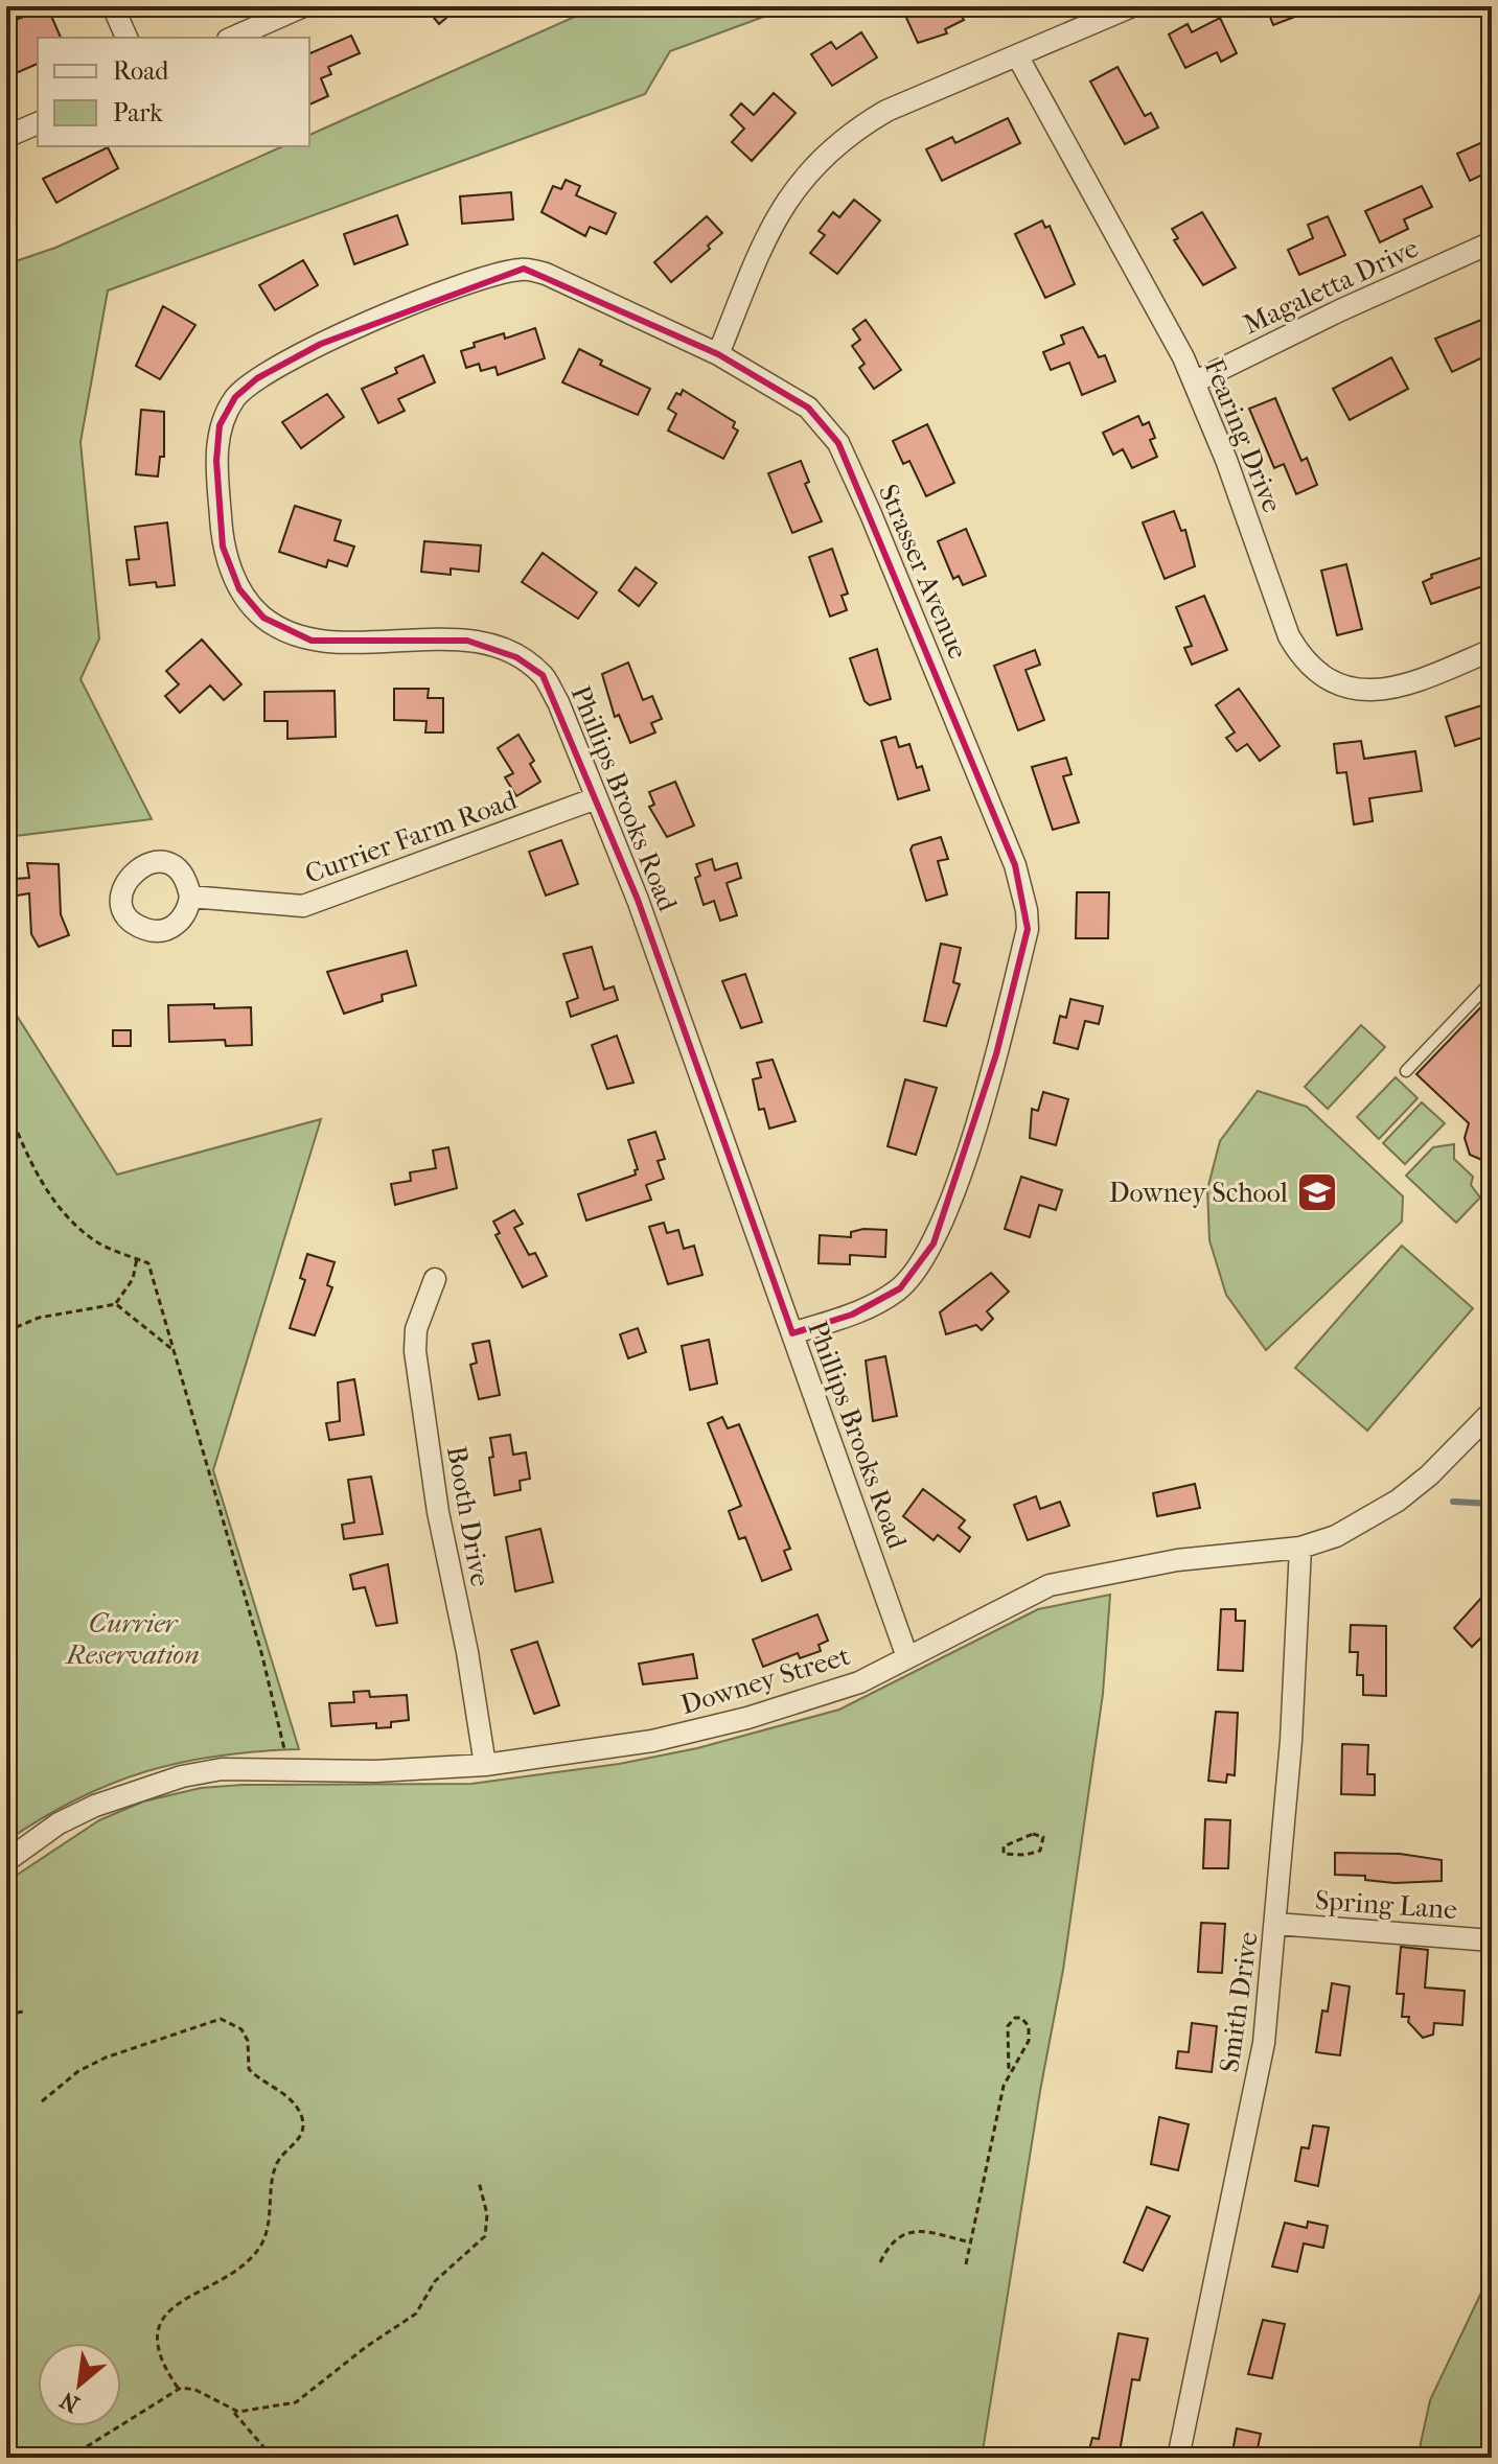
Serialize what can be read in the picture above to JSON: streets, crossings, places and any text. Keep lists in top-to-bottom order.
{
  "streets": {
    "street": [
      "Magaletta Drive",
      "Fearing Drive",
      "Strasser Avenue",
      "Phillips Brooks Road",
      "Currier Farm Road",
      "Booth Drive",
      "Downey Street",
      "Spring Lane",
      "Smith Drive"
    ]
  },
  "crossings": [
    ["Magaletta Drive", "Fearing Drive"],
    ["Strasser Avenue", "Phillips Brooks Road"],
    ["Phillips Brooks Road", "Currier Farm Road"],
    ["Phillips Brooks Road", "Downey Street"],
    ["Booth Drive", "Downey Street"],
    ["Downey Street", "Smith Drive"],
    ["Spring Lane", "Smith Drive"]
  ],
  "parks": ["Currier Reservation"],
  "places": {
    "school or university": ["Downey School"]
  },
  "legend": ["Road", "Park"],
  "north": "bottom left"
}
